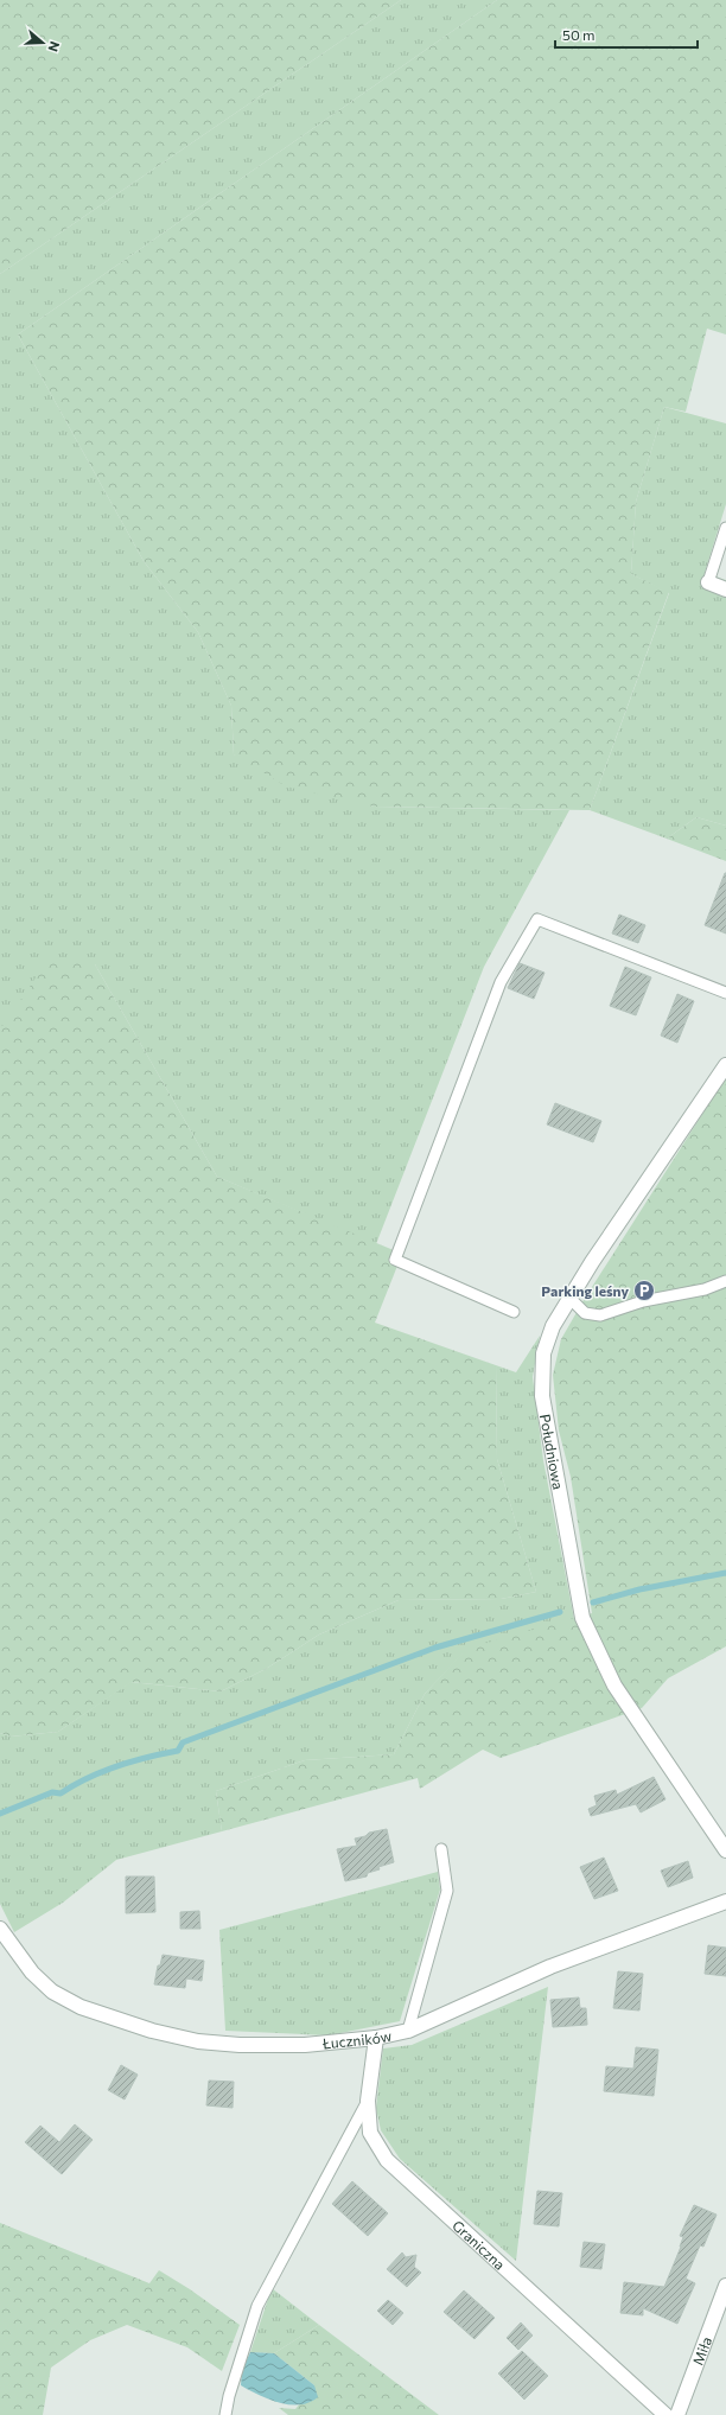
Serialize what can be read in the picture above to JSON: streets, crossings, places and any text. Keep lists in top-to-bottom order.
{
  "streets": {
    "street": [
      "Południowa",
      "Łuczników",
      "Graniczna",
      "Miła"
    ]
  },
  "crossings": [
    ["Łuczników", "Graniczna"]
  ],
  "places": {
    "parking": ["Parking leśny"]
  },
  "scale_bar": "50 m",
  "north": "right"
}
